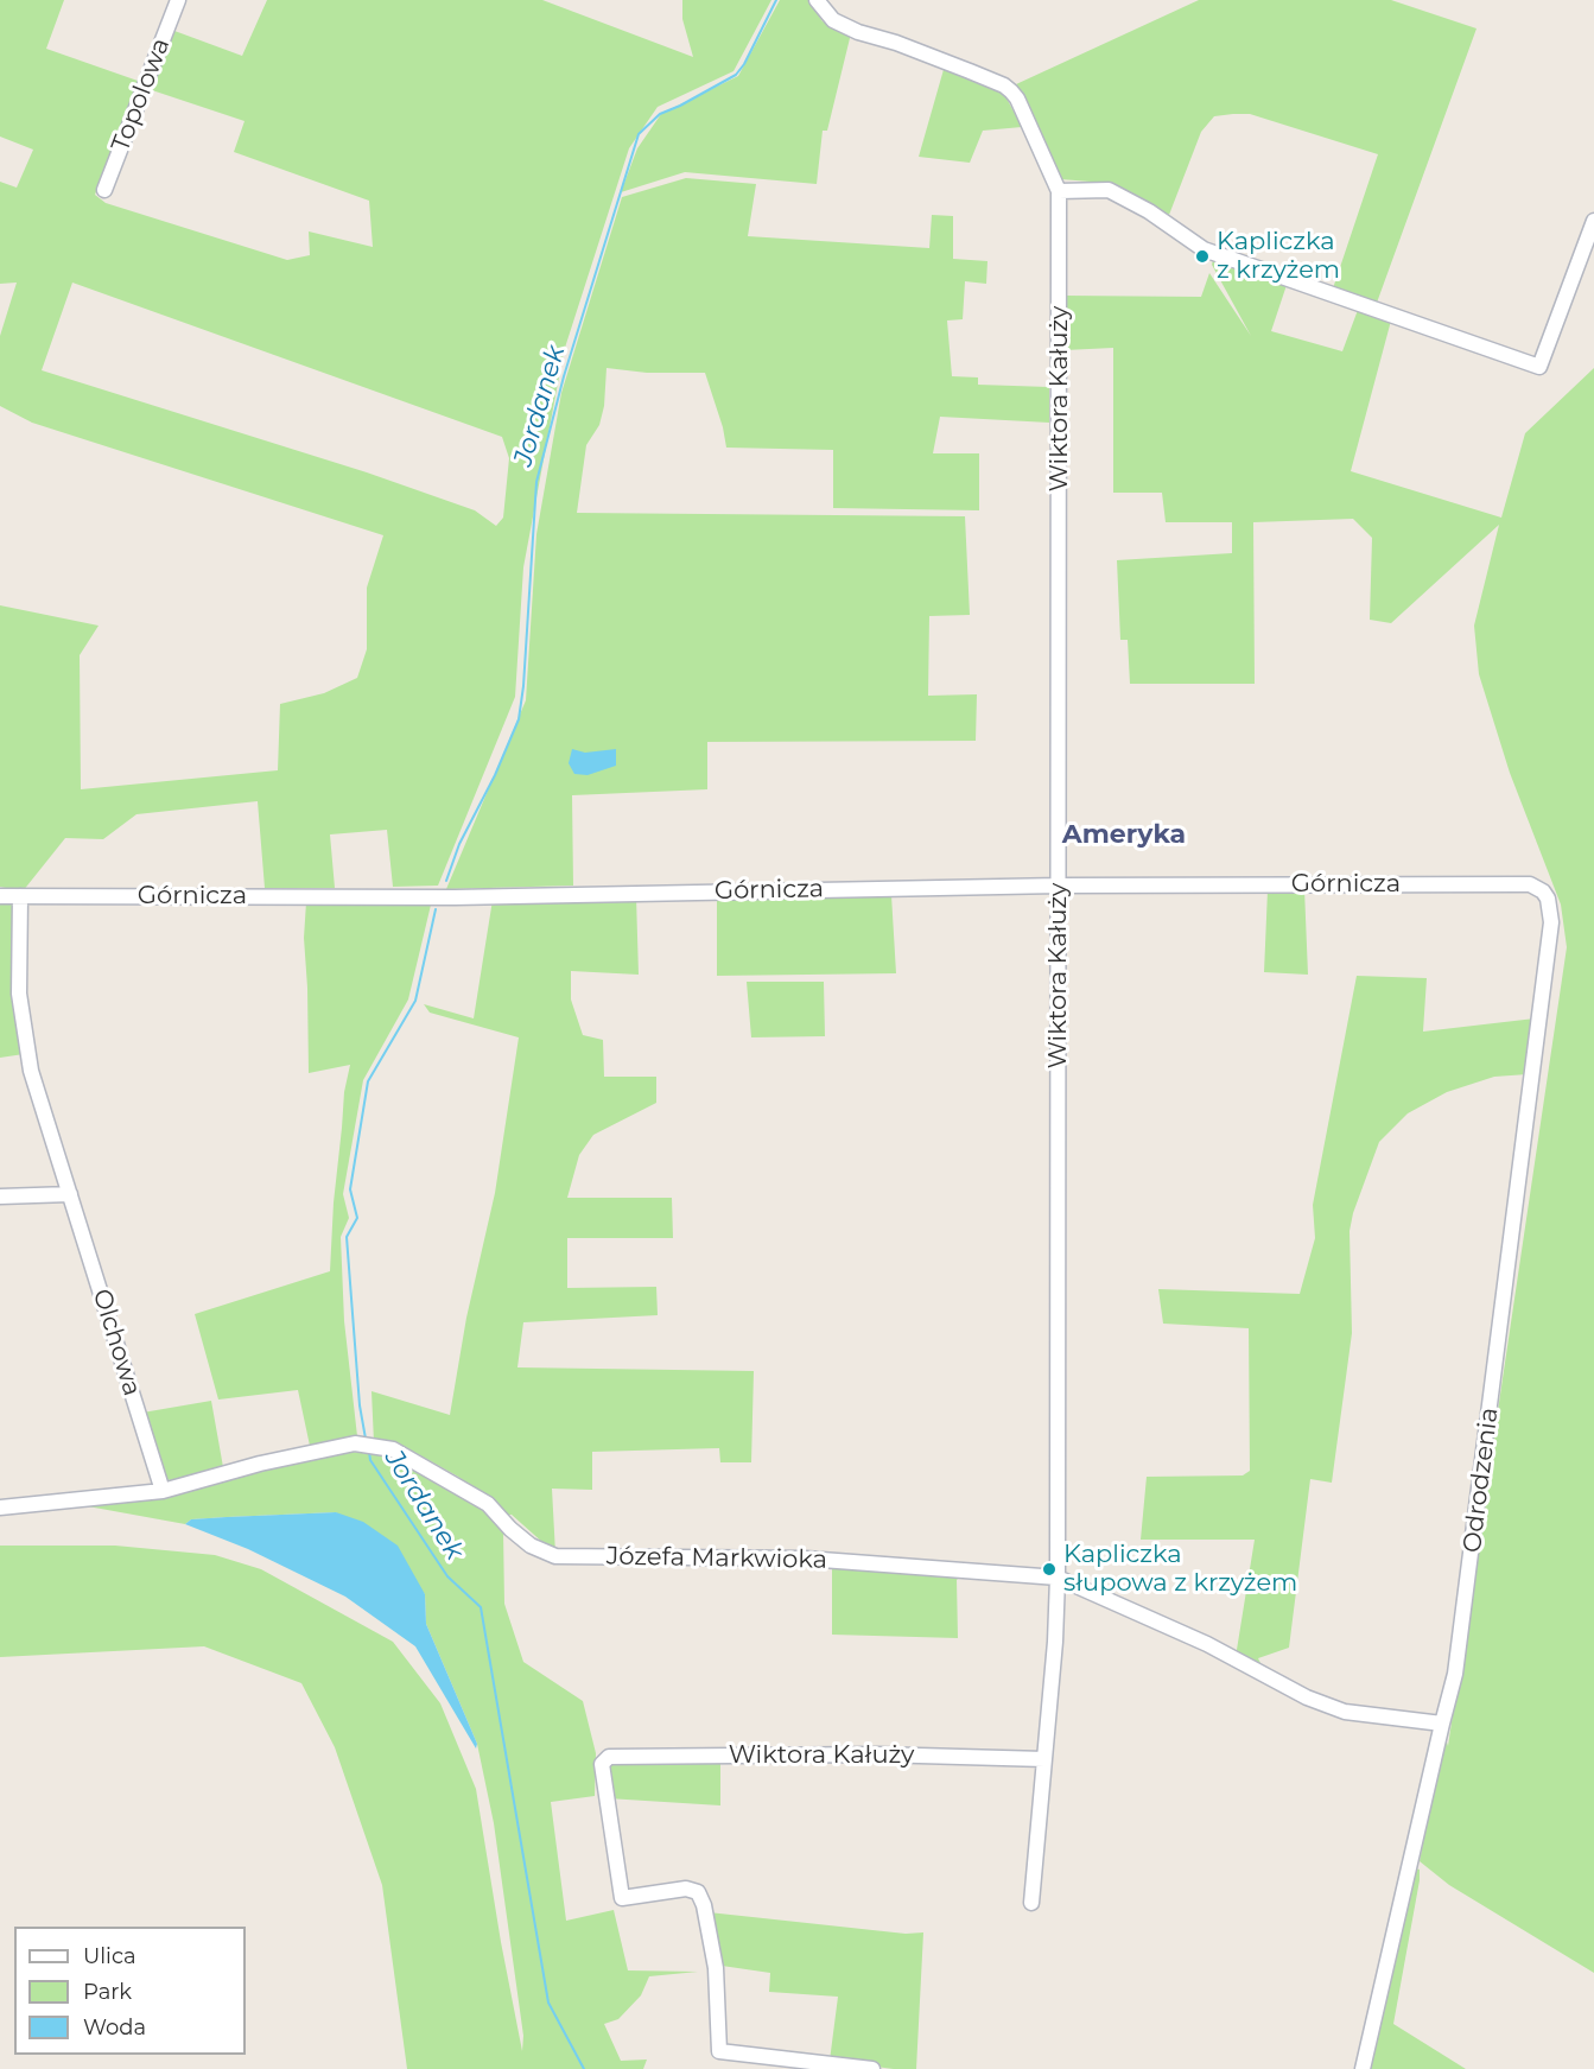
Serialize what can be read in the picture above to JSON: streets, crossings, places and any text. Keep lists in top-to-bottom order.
{
  "streets": {
    "street": [
      "Topolowa",
      "Wiktora Kałuży",
      "Górnicza",
      "Olchowa",
      "Odrodzenia",
      "Józefa Markwioka"
    ]
  },
  "crossings": [
    ["Wiktora Kałuży", "Górnicza"],
    ["Wiktora Kałuży", "Józefa Markwioka"],
    ["Górnicza", "Olchowa"],
    ["Górnicza", "Odrodzenia"],
    ["Olchowa", "Józefa Markwioka"],
    ["Odrodzenia", "Józefa Markwioka"]
  ],
  "districts": ["Ameryka"],
  "water": ["Jordanek"],
  "places": ["Kapliczka z krzyżem", "Kapliczka słupowa z krzyżem"],
  "legend": ["Ulica", "Park", "Woda"]
}
